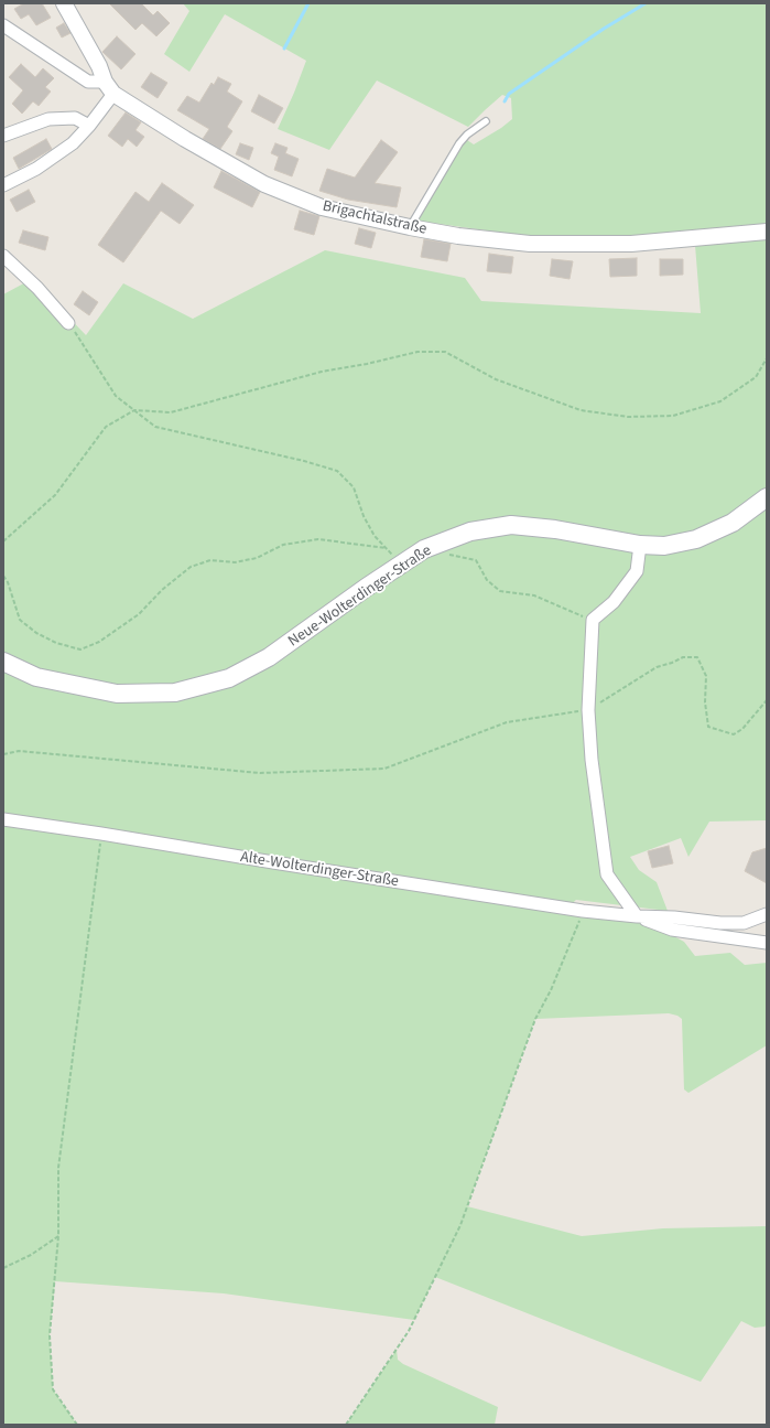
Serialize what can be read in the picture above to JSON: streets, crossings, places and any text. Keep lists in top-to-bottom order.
{
  "streets": {
    "main road": ["Neue-Wolterdinger-Straße"],
    "street": ["Brigachtalstraße", "Alte-Wolterdinger-Straße"]
  }
}
